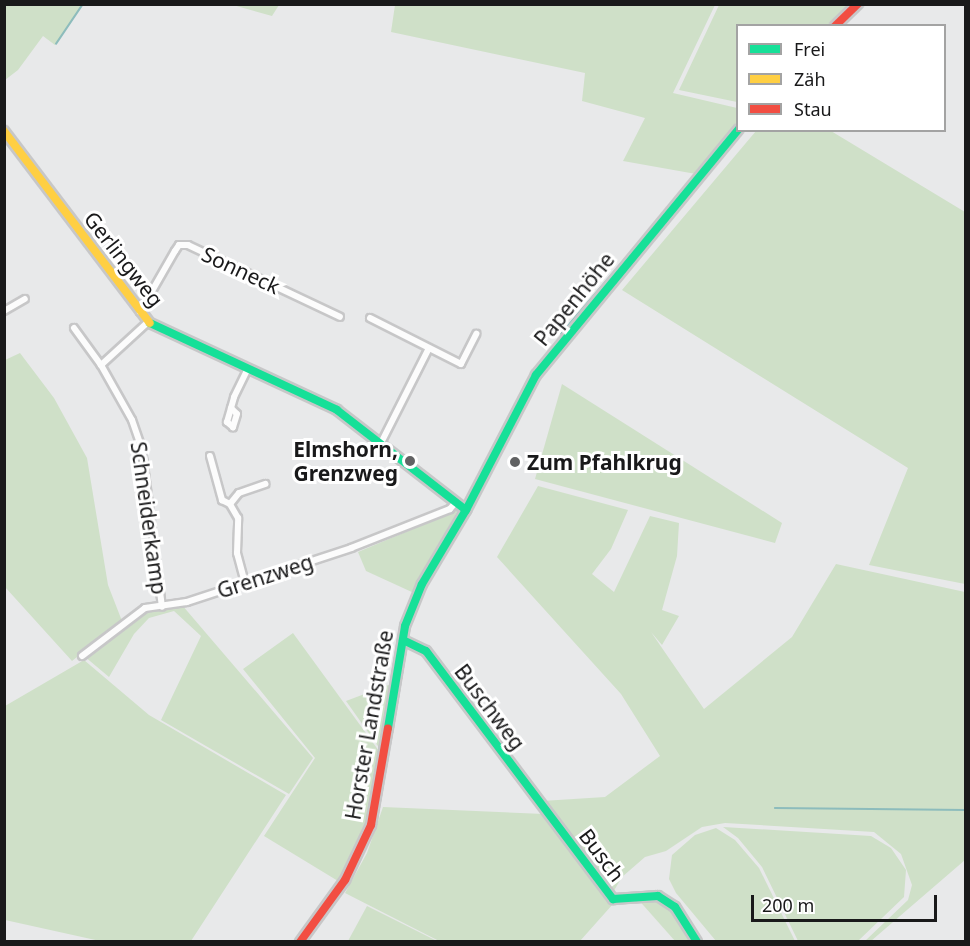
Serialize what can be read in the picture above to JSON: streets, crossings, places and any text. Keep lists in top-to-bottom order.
{
  "streets": {
    "street": [
      "Gerlingweg",
      "Sonneck",
      "Papenhöhe",
      "Schneiderkamp",
      "Grenzweg",
      "Buschweg",
      "Horster Landstraße",
      "Busch"
    ]
  },
  "crossings": [
    ["Gerlingweg", "Sonneck"],
    ["Gerlingweg", "Papenhöhe"],
    ["Gerlingweg", "Grenzweg"],
    ["Gerlingweg", "Horster Landstraße"],
    ["Papenhöhe", "Horster Landstraße"],
    ["Schneiderkamp", "Grenzweg"],
    ["Buschweg", "Horster Landstraße"],
    ["Buschweg", "Busch"]
  ],
  "places": ["Elmshorn, Grenzweg", "Zum Pfahlkrug"],
  "legend": ["Frei", "Zäh", "Stau"],
  "scale_bar": "200 m"
}
